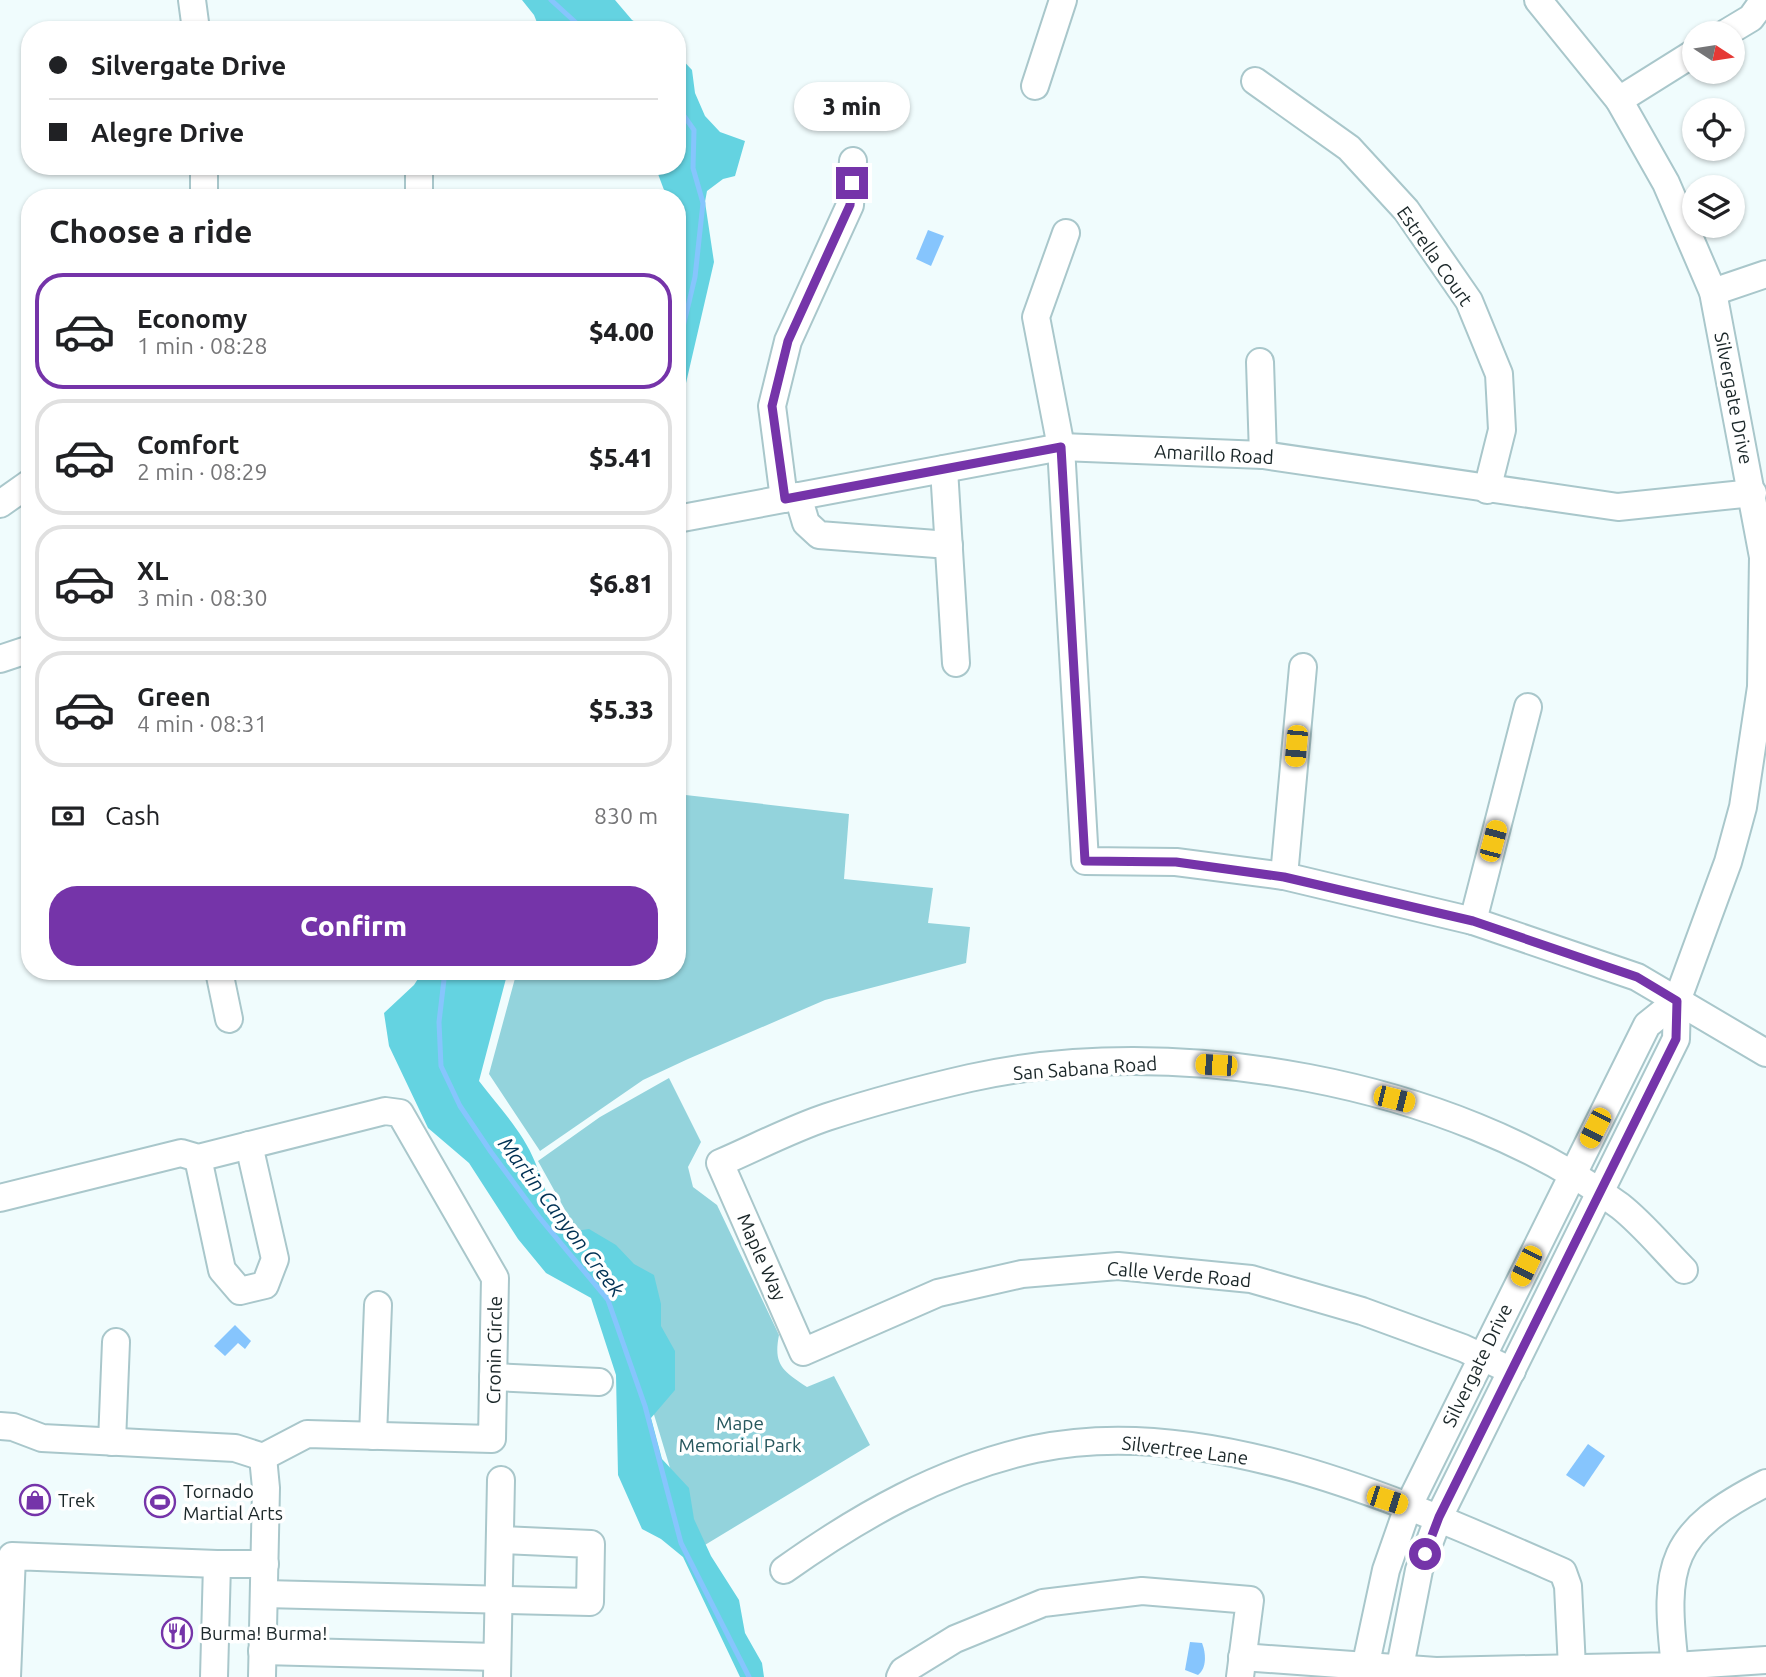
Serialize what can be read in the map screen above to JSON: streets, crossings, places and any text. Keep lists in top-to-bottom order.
{
  "streets": {
    "street": [
      "Estrella Court",
      "Silvergate Drive",
      "Amarillo Road",
      "San Sabana Road",
      "Maple Way",
      "Calle Verde Road",
      "Cronin Circle",
      "Silvertree Lane"
    ]
  },
  "crossings": [
    ["Estrella Court", "Amarillo Road"],
    ["Silvergate Drive", "Amarillo Road"],
    ["Silvergate Drive", "San Sabana Road"],
    ["Silvergate Drive", "Calle Verde Road"],
    ["Silvergate Drive", "Silvertree Lane"],
    ["San Sabana Road", "Maple Way"],
    ["Maple Way", "Calle Verde Road"]
  ],
  "water": ["Martin Canyon Creek"],
  "parks": ["Mape Memorial Park"],
  "places": {
    "shop": ["Trek"],
    "sports": ["Tornado Martial Arts"],
    "restaurant": ["Burma! Burma!"]
  },
  "north": "right",
  "page": {
    "banner": ["Silvergate Drive", "Alegre Drive"],
    "bubble": "3 min",
    "heading": "Choose a ride",
    "list": [
      {
        "name": "Economy",
        "note": "1 min · 08:28",
        "value": "$4.00"
      },
      {
        "name": "Comfort",
        "note": "2 min · 08:29",
        "value": "$5.41"
      },
      {
        "name": "XL",
        "note": "3 min · 08:30",
        "value": "$6.81"
      },
      {
        "name": "Green",
        "note": "4 min · 08:31",
        "value": "$5.33"
      }
    ],
    "pay": ["Cash", "830 m"],
    "buttons": "Confirm"
  }
}
